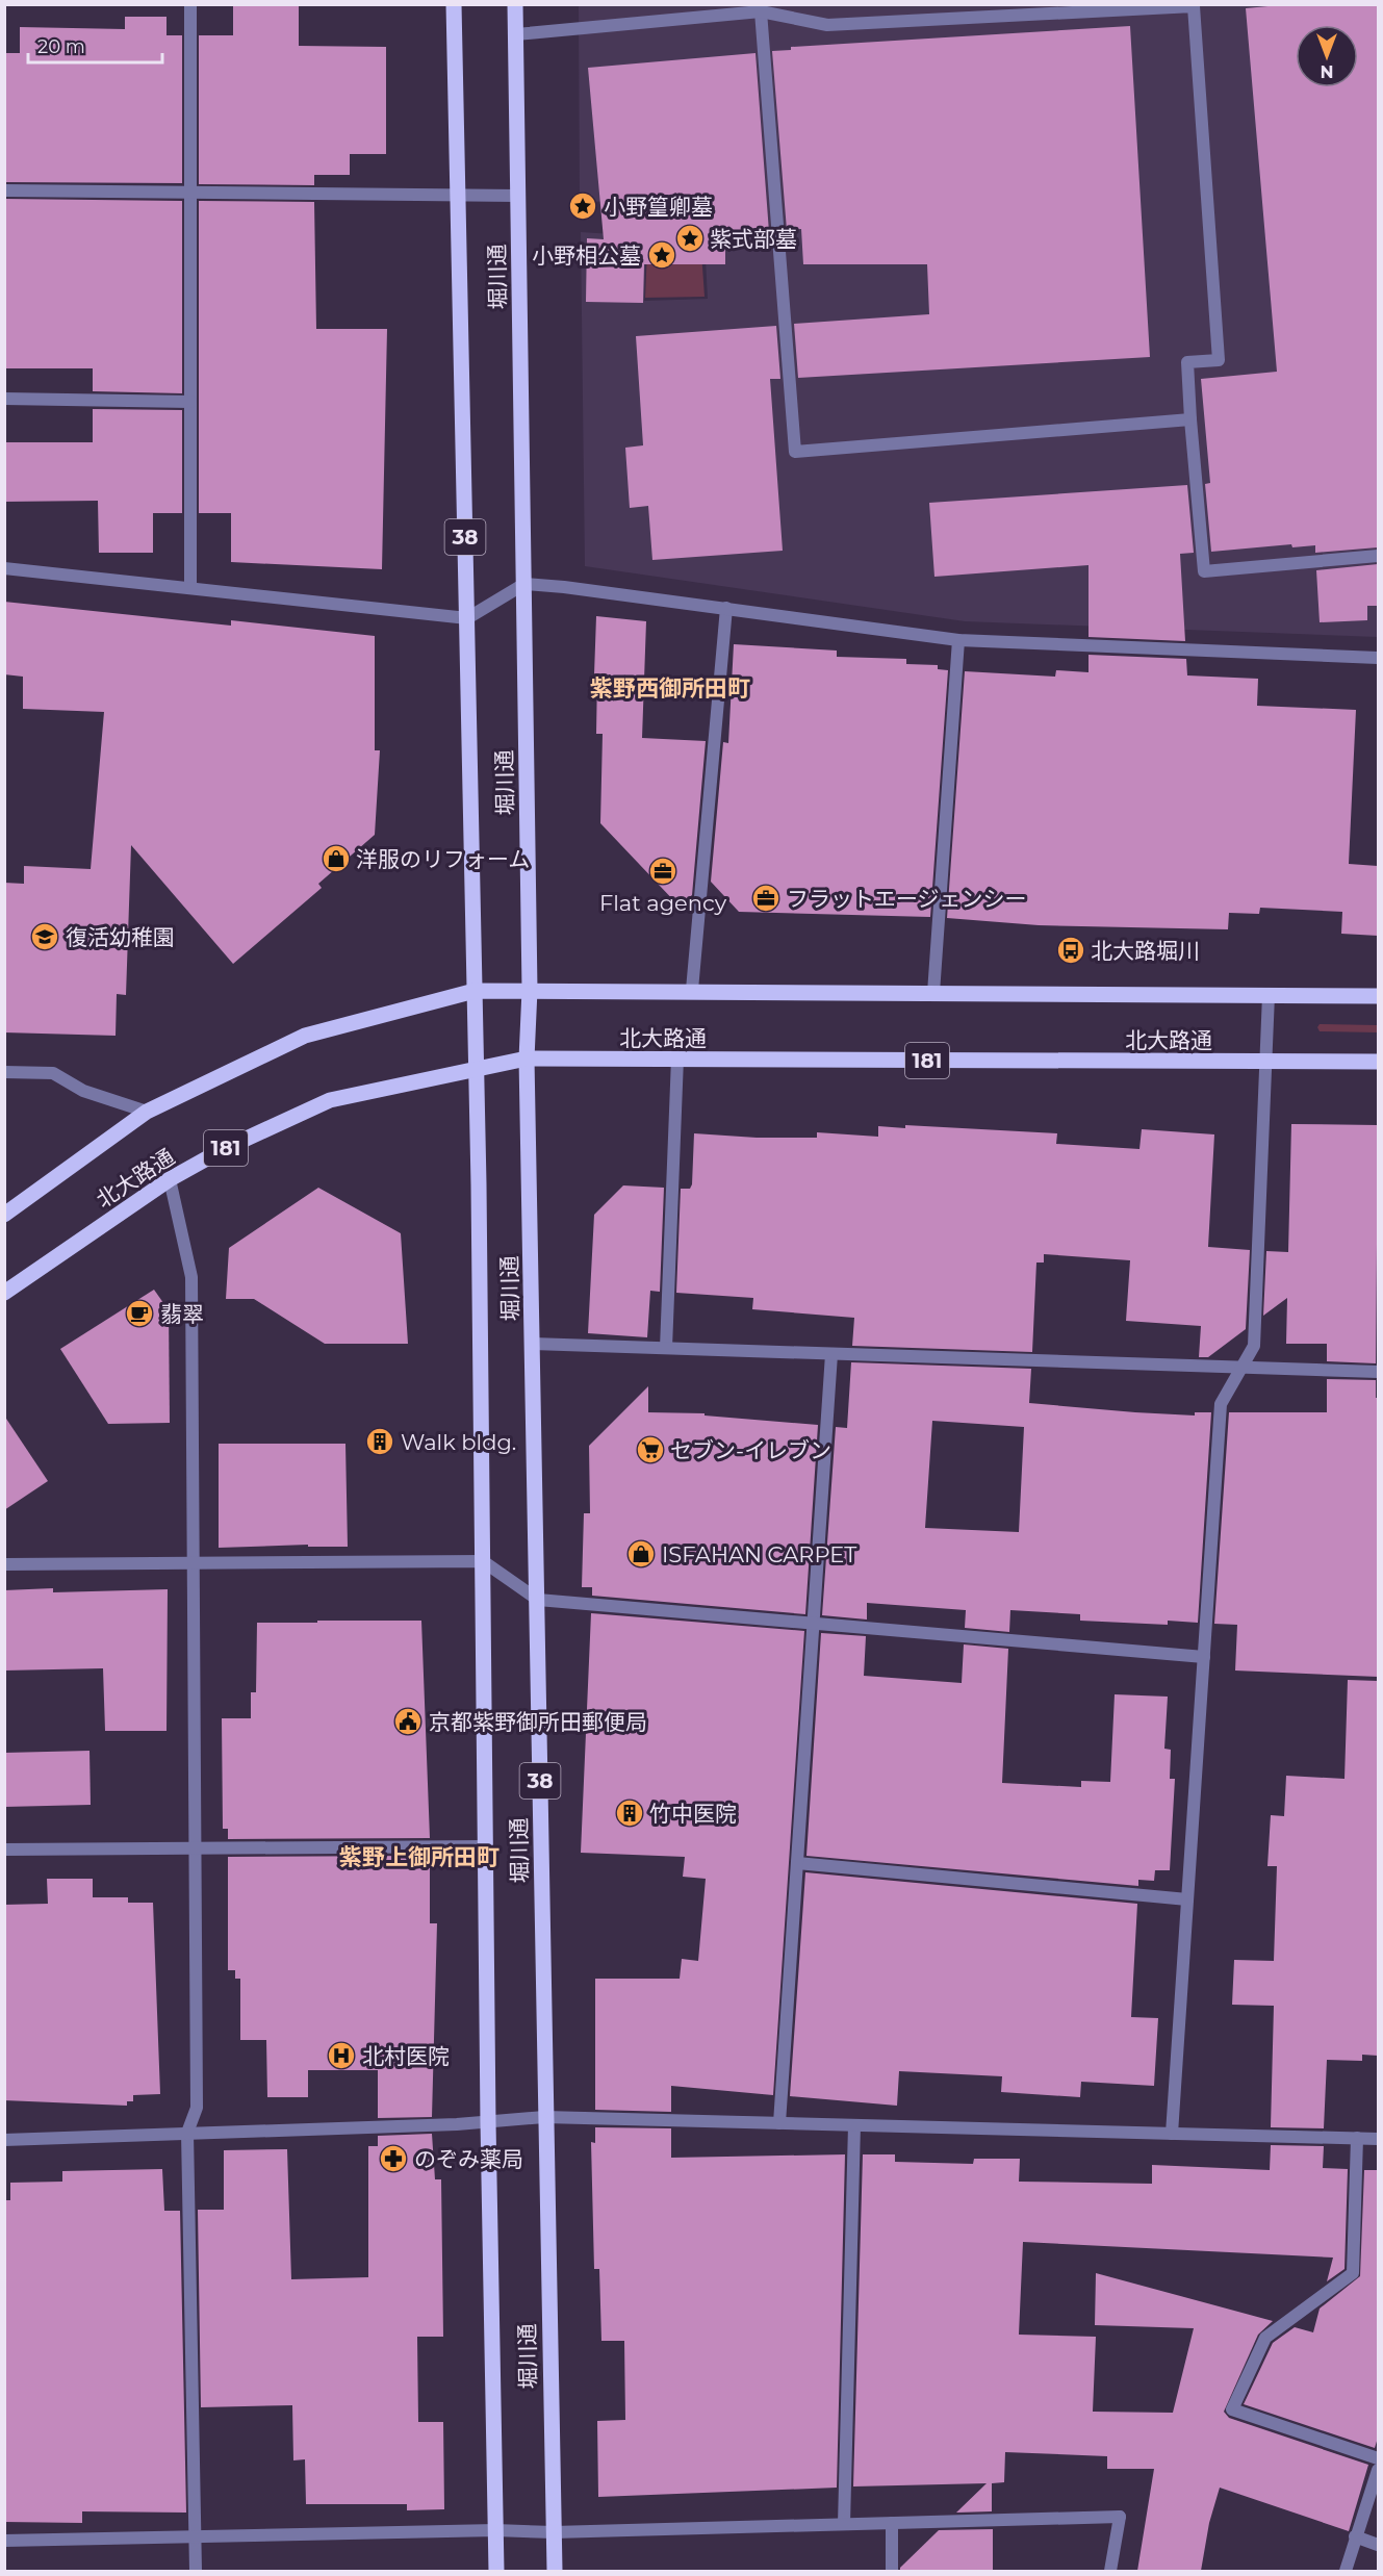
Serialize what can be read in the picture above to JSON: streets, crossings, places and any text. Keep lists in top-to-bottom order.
{
  "streets": {
    "main road": [
      "堀川通",
      "38",
      "北大路通",
      "181"
    ]
  },
  "crossings": [
    ["堀川通", "北大路通"]
  ],
  "districts": ["紫野西御所田町", "紫野上御所田町"],
  "places": {
    "place": ["小野篁卿墓", "紫式部墓", "小野相公墓"],
    "shop": ["洋服のリフォーム", "ISFAHAN CARPET"],
    "office": ["Flat agency", "フラットエージェンシー"],
    "school or university": ["復活幼稚園"],
    "bus stop": ["北大路堀川"],
    "cafe": ["翡翠"],
    "building": ["Walk bldg.", "竹中医院"],
    "supermarket": ["セブン-イレブン"],
    "public building": ["京都紫野御所田郵便局"],
    "hospital": ["北村医院"],
    "pharmacy": ["のぞみ薬局"]
  },
  "scale_bar": "20 m",
  "north": "bottom"
}
